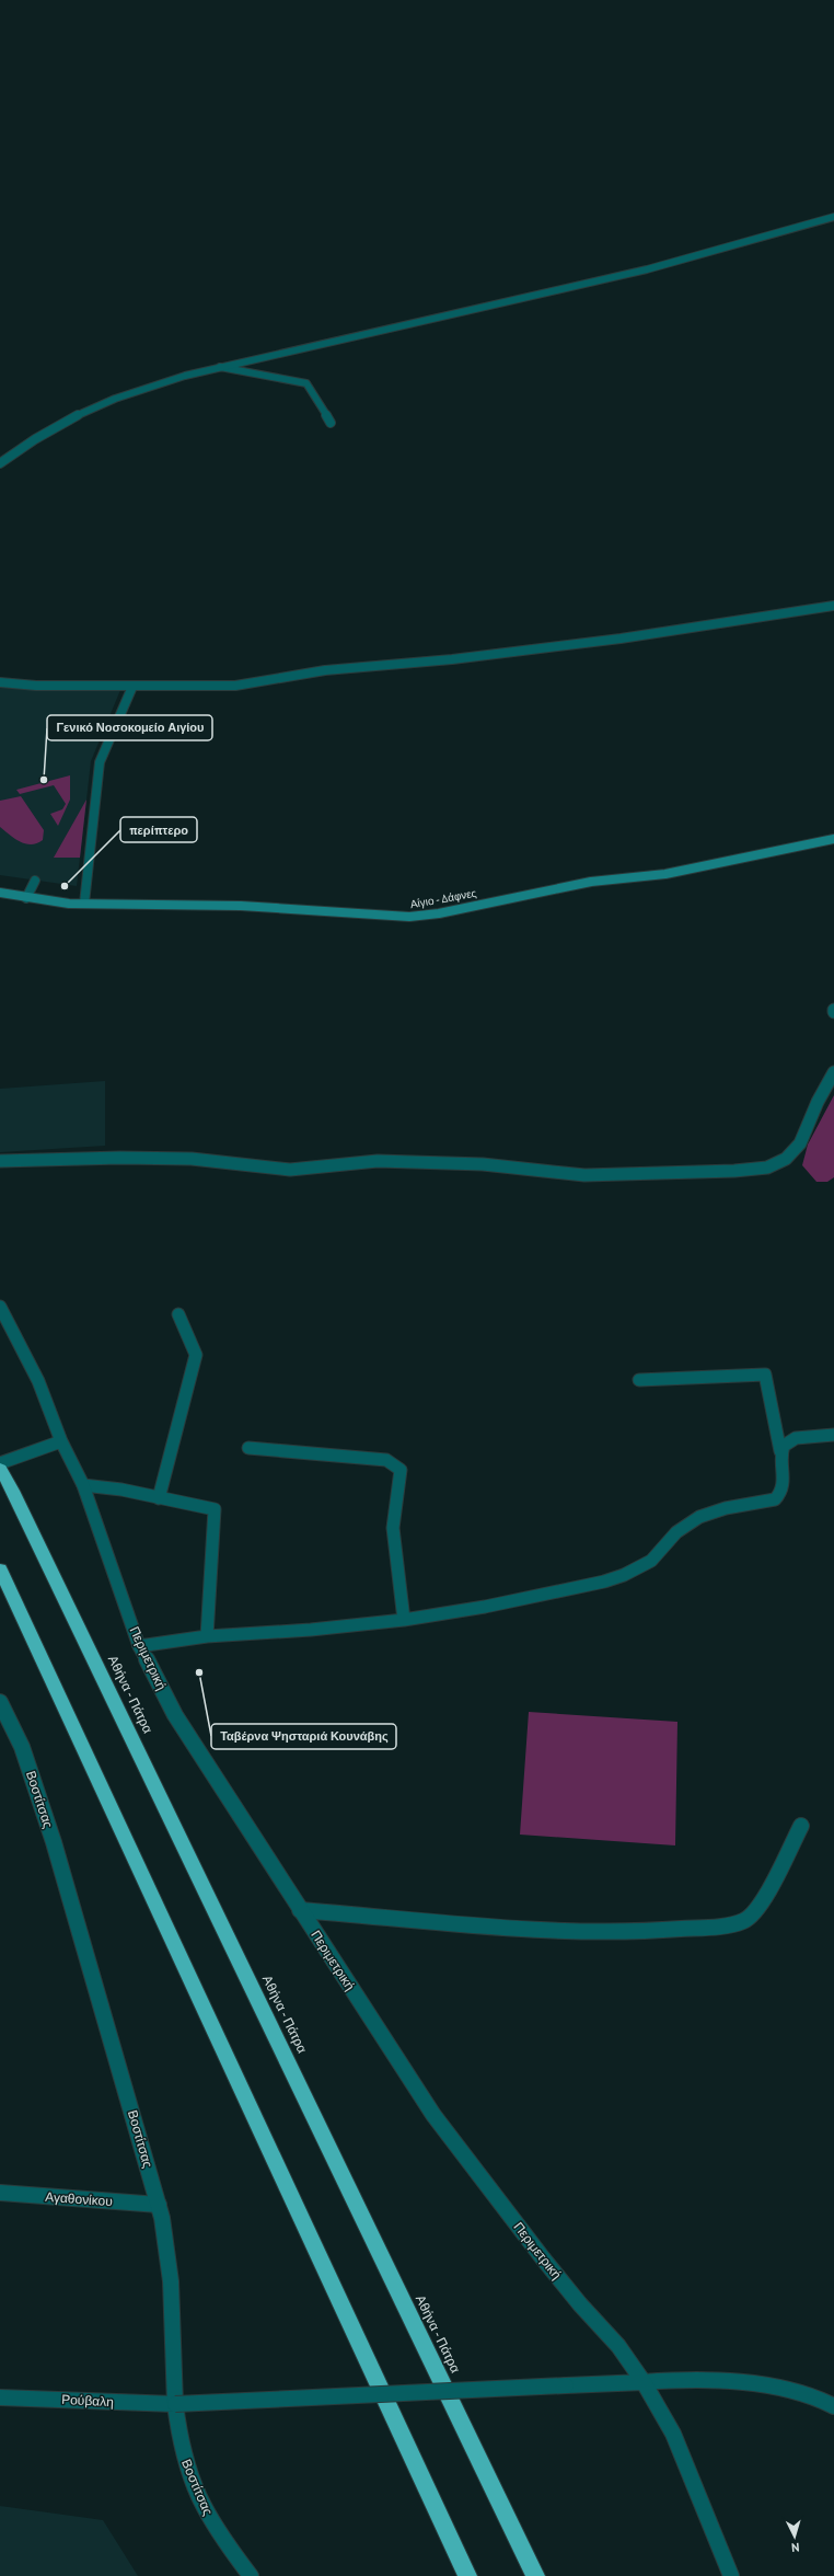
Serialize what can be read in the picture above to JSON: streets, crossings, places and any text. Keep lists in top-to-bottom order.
{
  "streets": {
    "highway": ["Αθήνα - Πάτρα"],
    "main road": ["Αίγιο - Δάφνες"],
    "street": [
      "Περιμετρική",
      "Βοστίτσας",
      "Αγαθονίκου",
      "Ρούβαλη"
    ]
  },
  "crossings": [
    ["Περιμετρική", "Ρούβαλη"],
    ["Βοστίτσας", "Αγαθονίκου"],
    ["Βοστίτσας", "Ρούβαλη"]
  ],
  "places": ["Γενικό Νοσοκομείο Αιγίου", "περίπτερο", "Ταβέρνα Ψησταριά Κουνάβης"],
  "north": "bottom"
}
